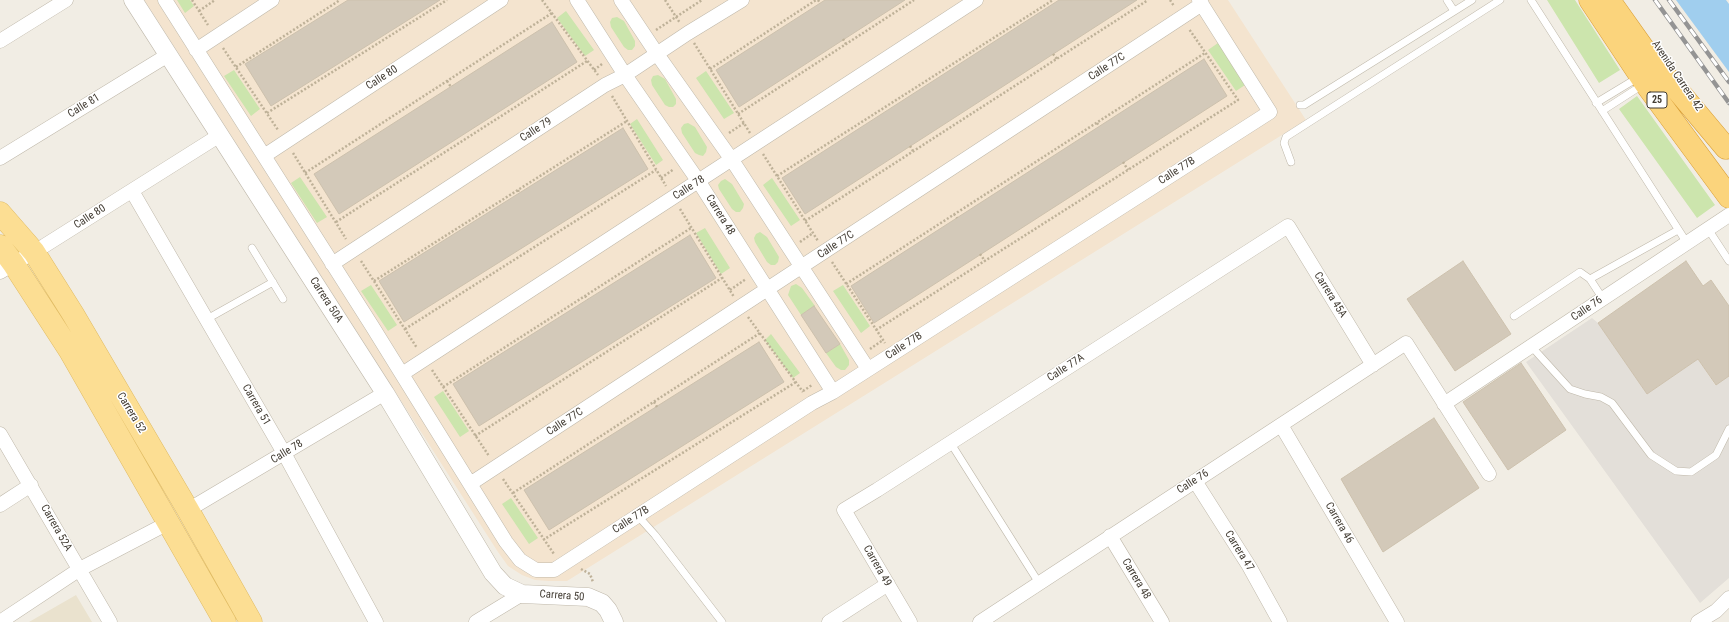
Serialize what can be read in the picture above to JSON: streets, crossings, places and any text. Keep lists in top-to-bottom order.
{
  "streets": {
    "highway": ["Avenida Carrera 42", "25"],
    "main road": ["Carrera 52"],
    "street": [
      "Calle 77C",
      "Calle 80",
      "Calle 81",
      "Calle 79",
      "Calle 77B",
      "Calle 78",
      "Carrera 48",
      "Carrera 45A",
      "Carrera 50A",
      "Calle 76",
      "Calle 77A",
      "Carrera 51",
      "Carrera 46",
      "Carrera 52A",
      "Carrera 47",
      "Carrera 49",
      "Carrera 50"
    ]
  },
  "crossings": [
    ["Calle 77C", "Calle 77B"],
    ["Calle 77C", "Carrera 48"],
    ["Calle 80", "Carrera 50A"],
    ["Calle 80", "Carrera 51"],
    ["Calle 80", "Carrera 52"],
    ["Calle 81", "Carrera 50A"],
    ["Calle 79", "Carrera 48"],
    ["Calle 77B", "Carrera 48"],
    ["Calle 78", "Carrera 48"],
    ["Calle 78", "Carrera 50A"],
    ["Calle 78", "Carrera 51"],
    ["Calle 78", "Carrera 52"],
    ["Carrera 48", "Calle 76"],
    ["Carrera 45A", "Calle 76"],
    ["Carrera 45A", "Calle 77A"],
    ["Carrera 50A", "Carrera 50"],
    ["Calle 76", "Carrera 46"],
    ["Calle 76", "Carrera 47"],
    ["Calle 77A", "Carrera 49"]
  ]
}
